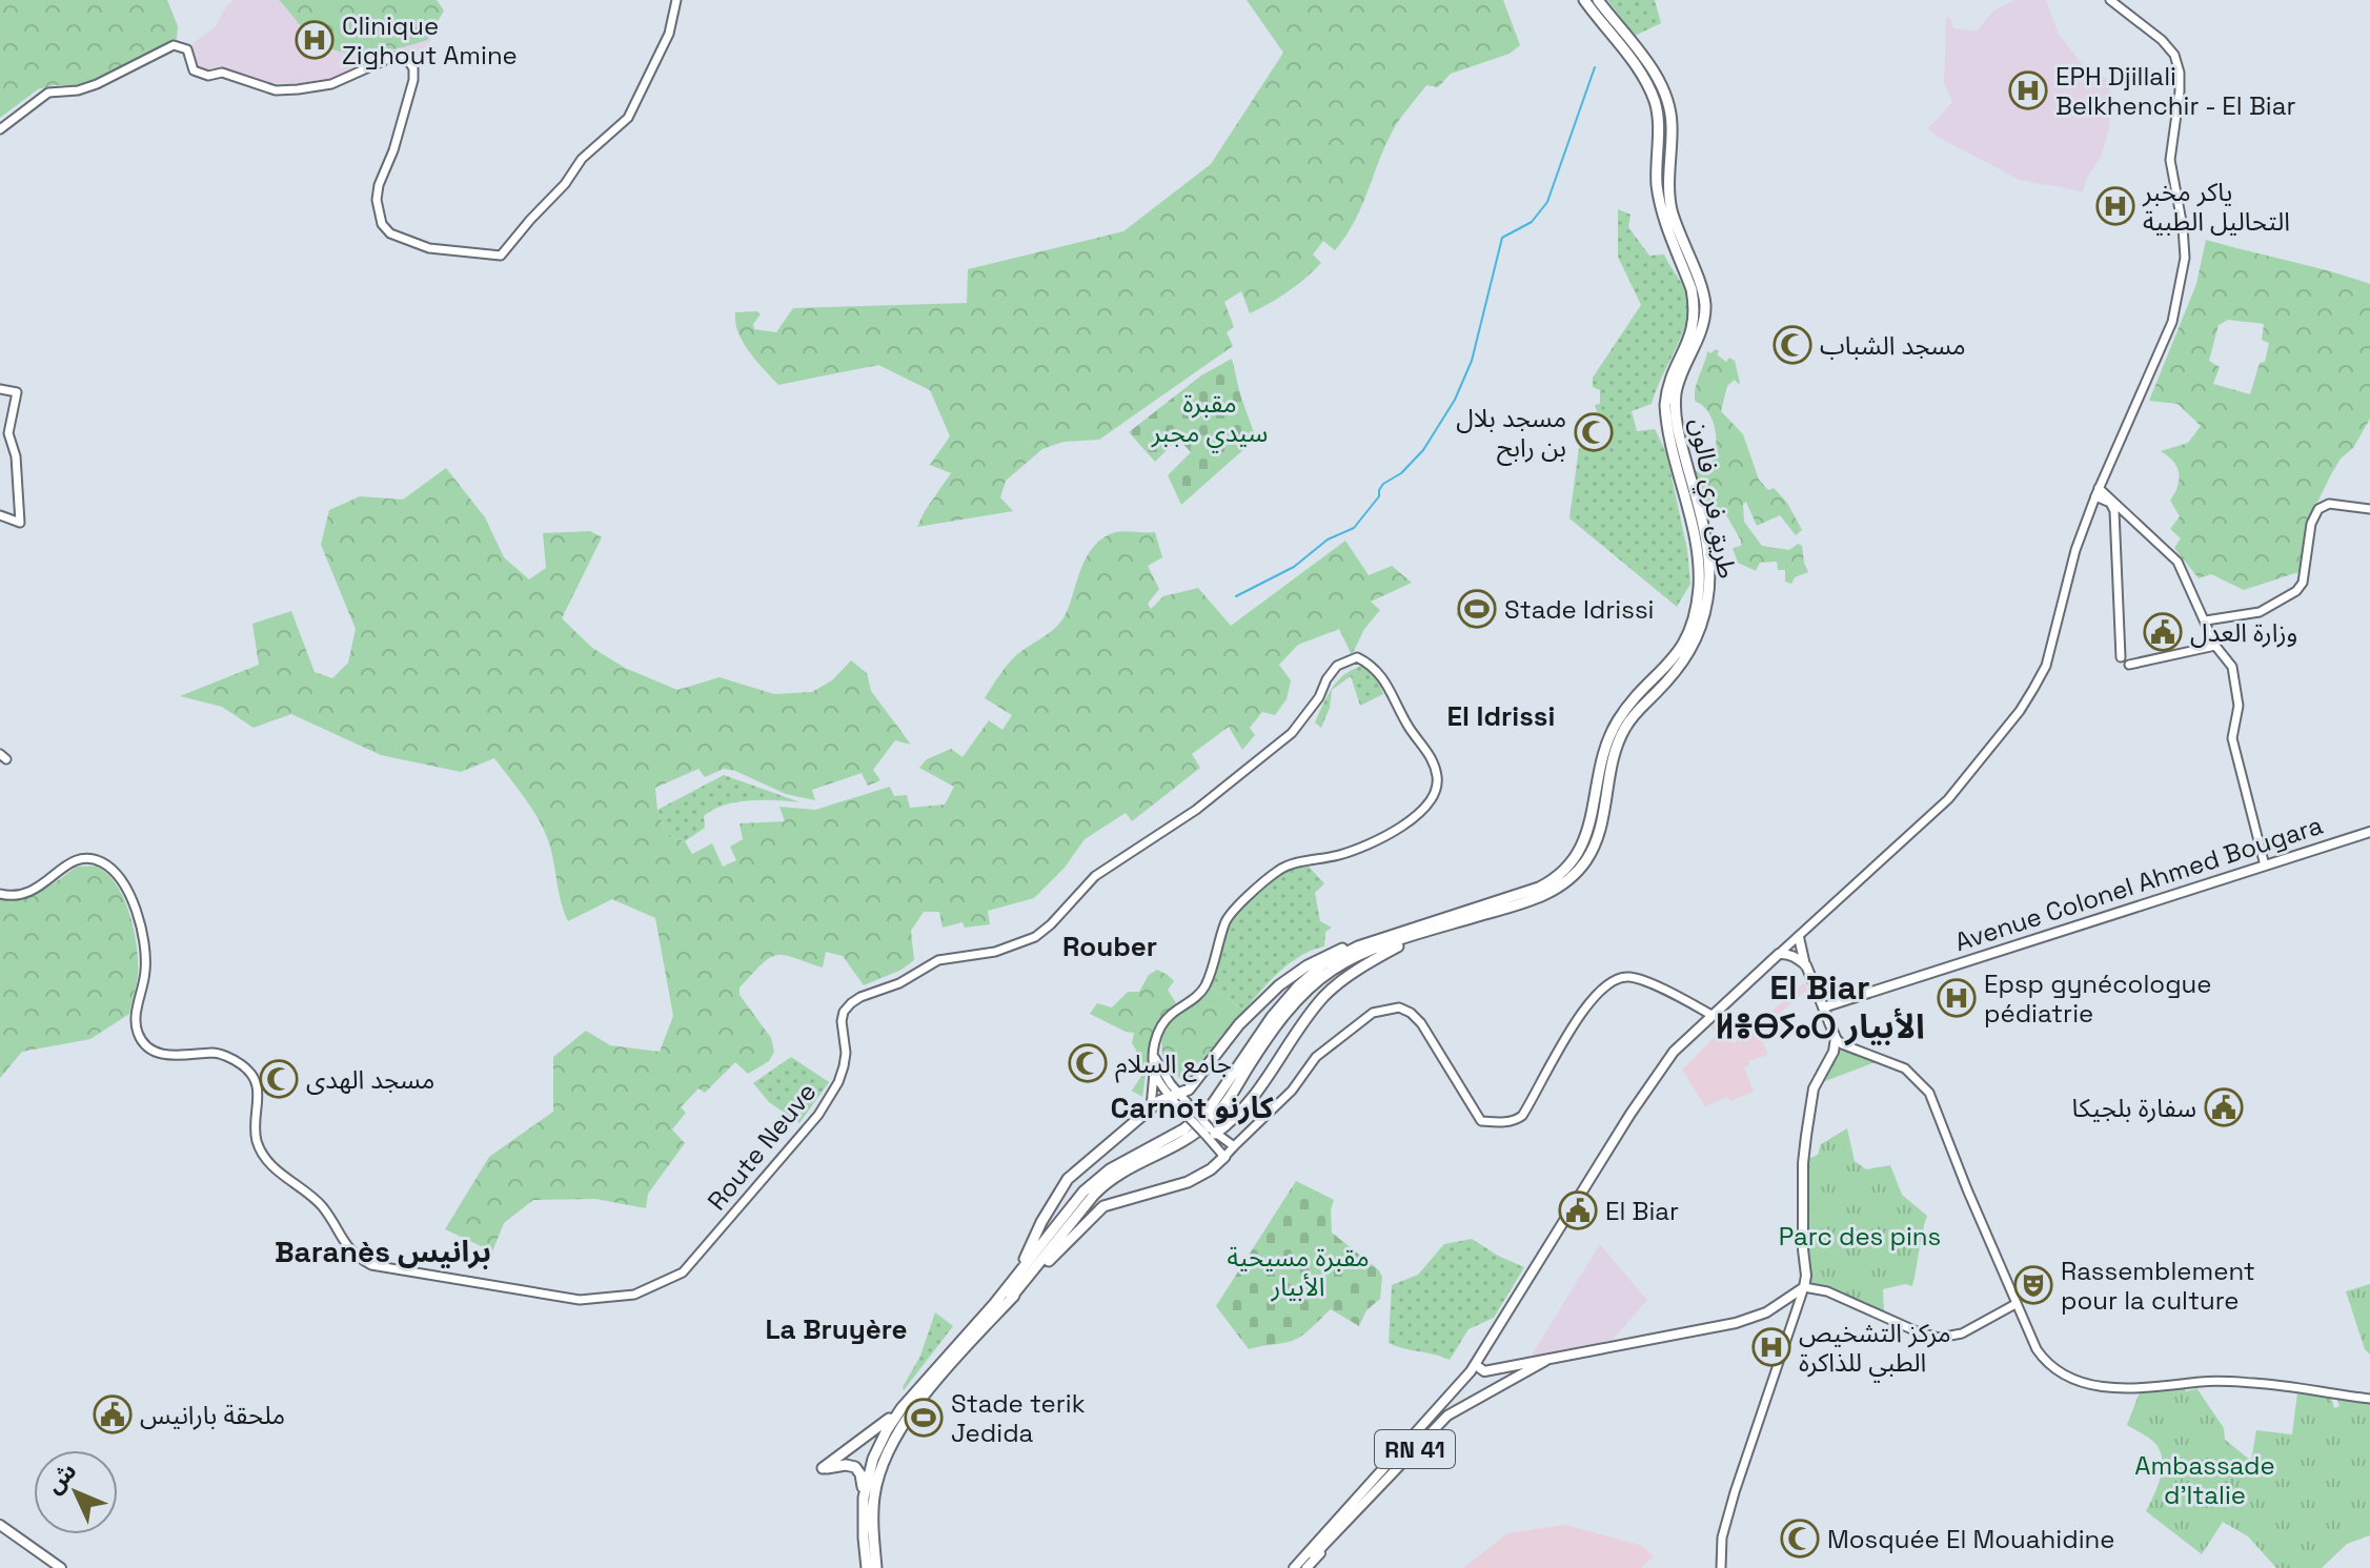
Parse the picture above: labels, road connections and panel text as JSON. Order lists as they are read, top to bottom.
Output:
{
  "streets": {
    "highway": ["طريق فري فالون"],
    "main road": ["Avenue Colonel Ahmed Bougara", "Route Neuve", "RN 41"]
  },
  "districts": [
    "El Idrissi",
    "Rouber",
    "El Biar ⵍⴻⴱⵢⴰⵔ الأبيار",
    "Carnot كارنو",
    "Baranès برانيس",
    "La Bruyère"
  ],
  "parks": [
    "مقبرة سيدي مجبر",
    "Parc des pins",
    "مقبرة مسيحية الأبيار",
    "Ambassade d'Italie"
  ],
  "places": {
    "hospital": [
      "Clinique Zighout Amine",
      "EPH Djillali Belkhenchir - El Biar",
      "ياكر مخبر التحاليل الطبية",
      "Epsp gynécologue pédiatrie",
      "مركز التشخيص الطبي للذاكرة"
    ],
    "mosque": [
      "مسجد الشباب",
      "مسجد بلال بن رابح",
      "جامع السلام",
      "مسجد الهدى",
      "Mosquée El Mouahidine"
    ],
    "sports": ["Stade Idrissi", "Stade terik Jedida"],
    "public building": [
      "وزارة العدل",
      "سفارة بلجيكا",
      "El Biar",
      "ملحقة بارانيس"
    ],
    "theatre": ["Rassemblement pour la culture"]
  },
  "north": "top left"
}
